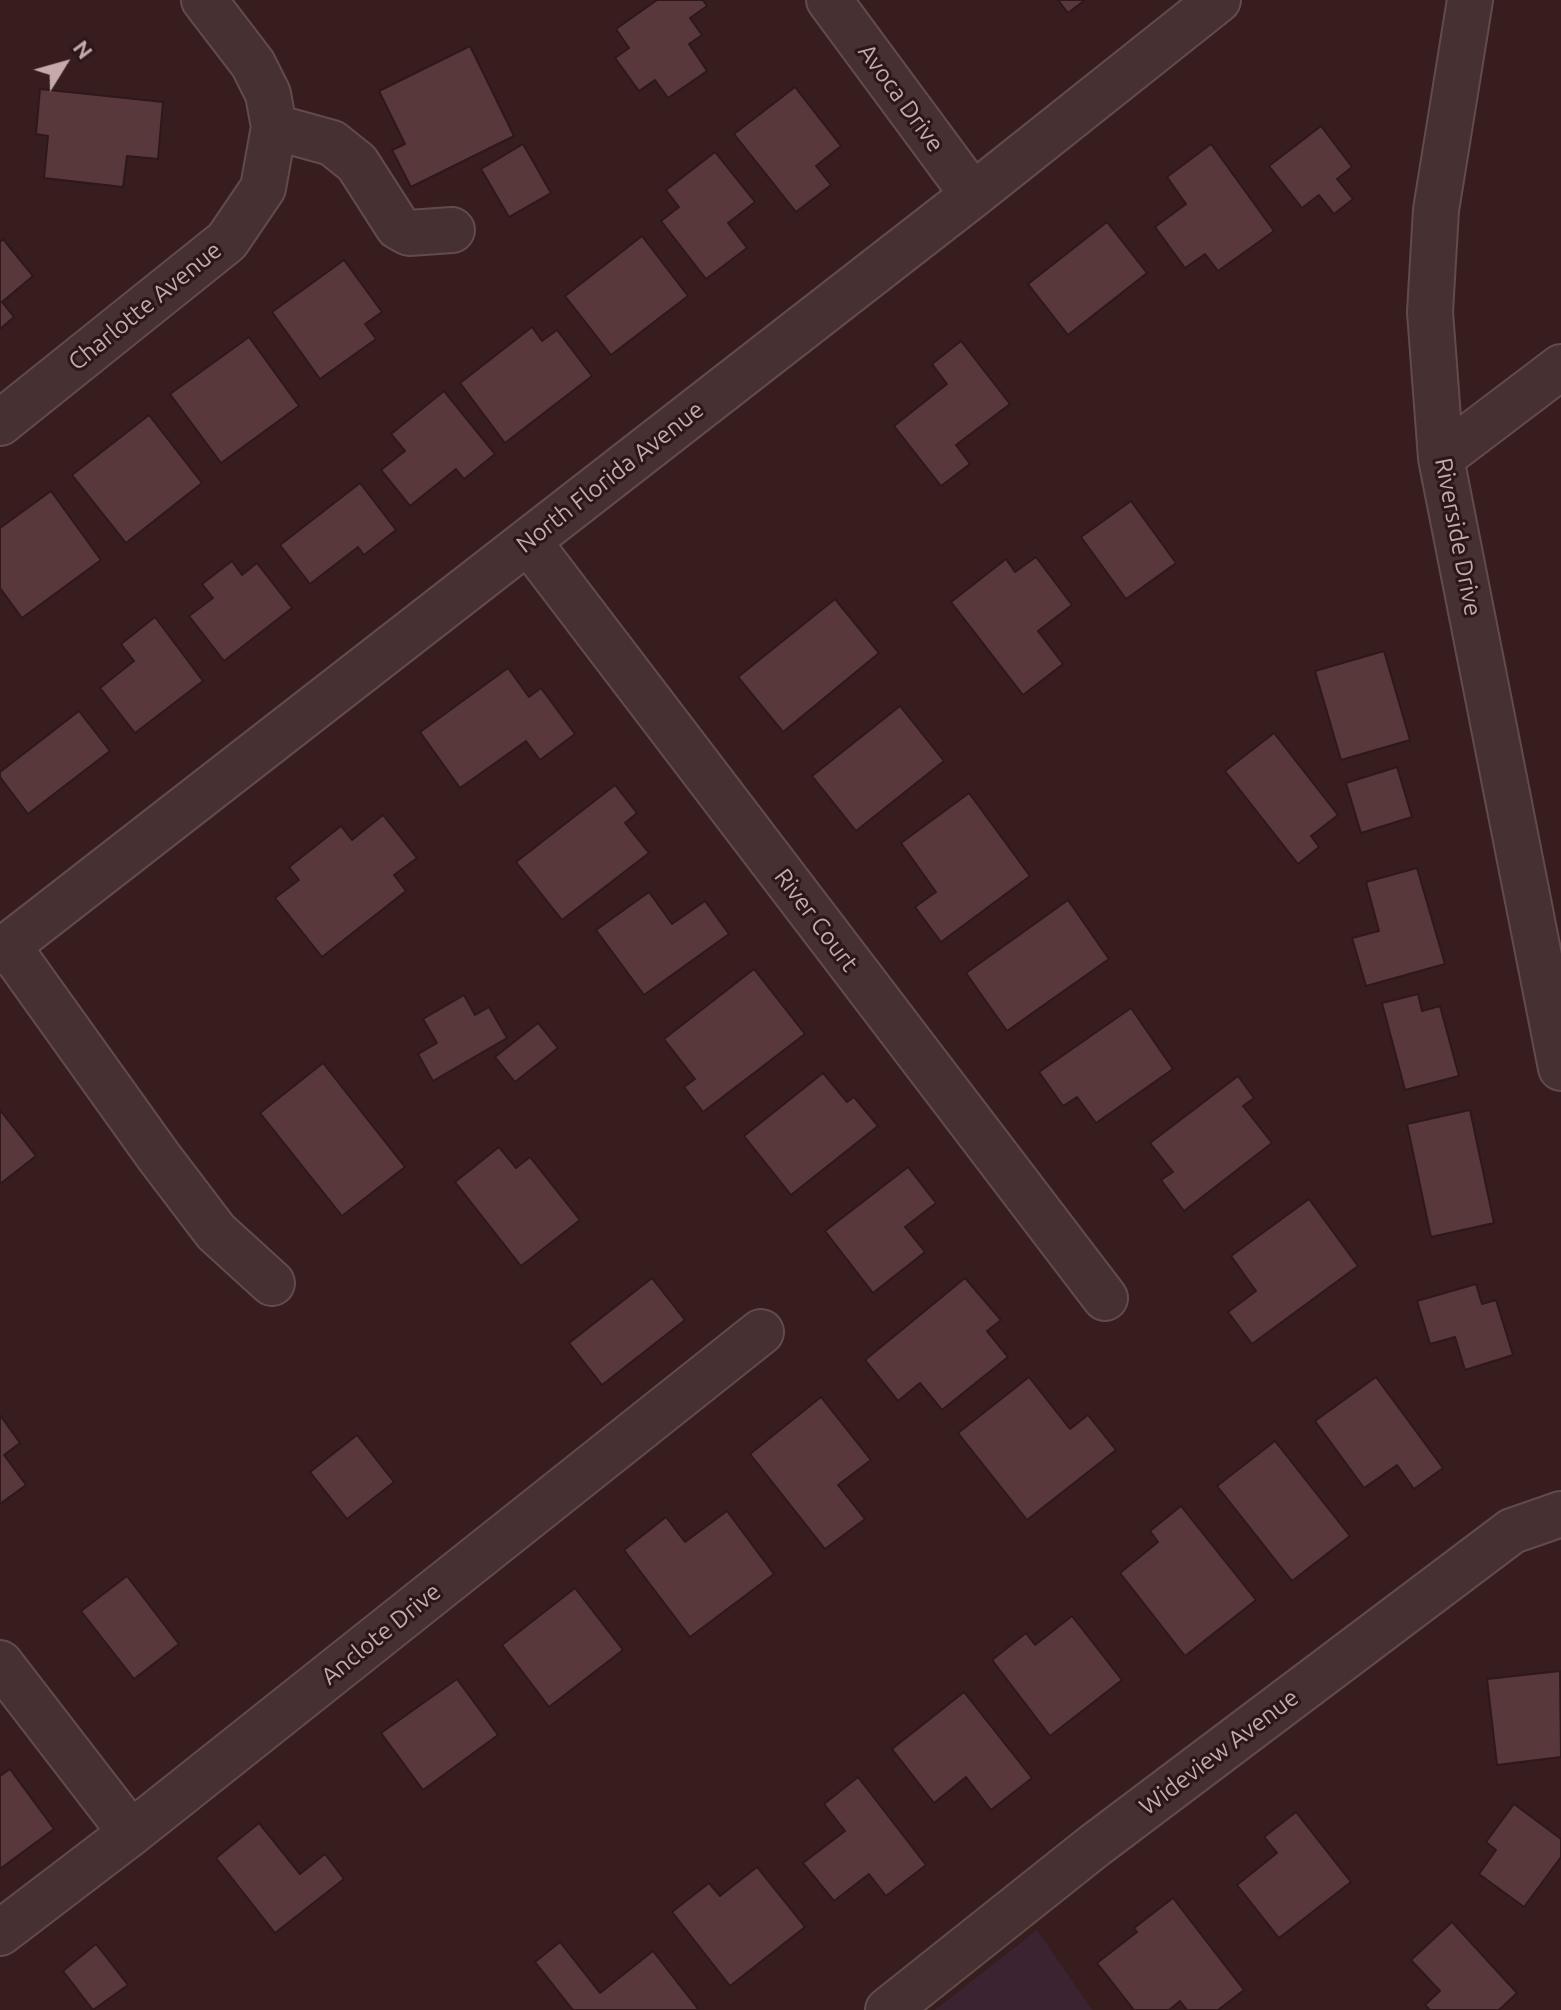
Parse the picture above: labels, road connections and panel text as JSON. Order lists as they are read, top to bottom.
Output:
{
  "streets": {
    "street": [
      "Avoca Drive",
      "Charlotte Avenue",
      "North Florida Avenue",
      "Riverside Drive",
      "River Court",
      "Anclote Drive",
      "Wideview Avenue"
    ]
  },
  "crossings": [
    ["Avoca Drive", "North Florida Avenue"],
    ["North Florida Avenue", "River Court"]
  ],
  "north": "top right"
}
